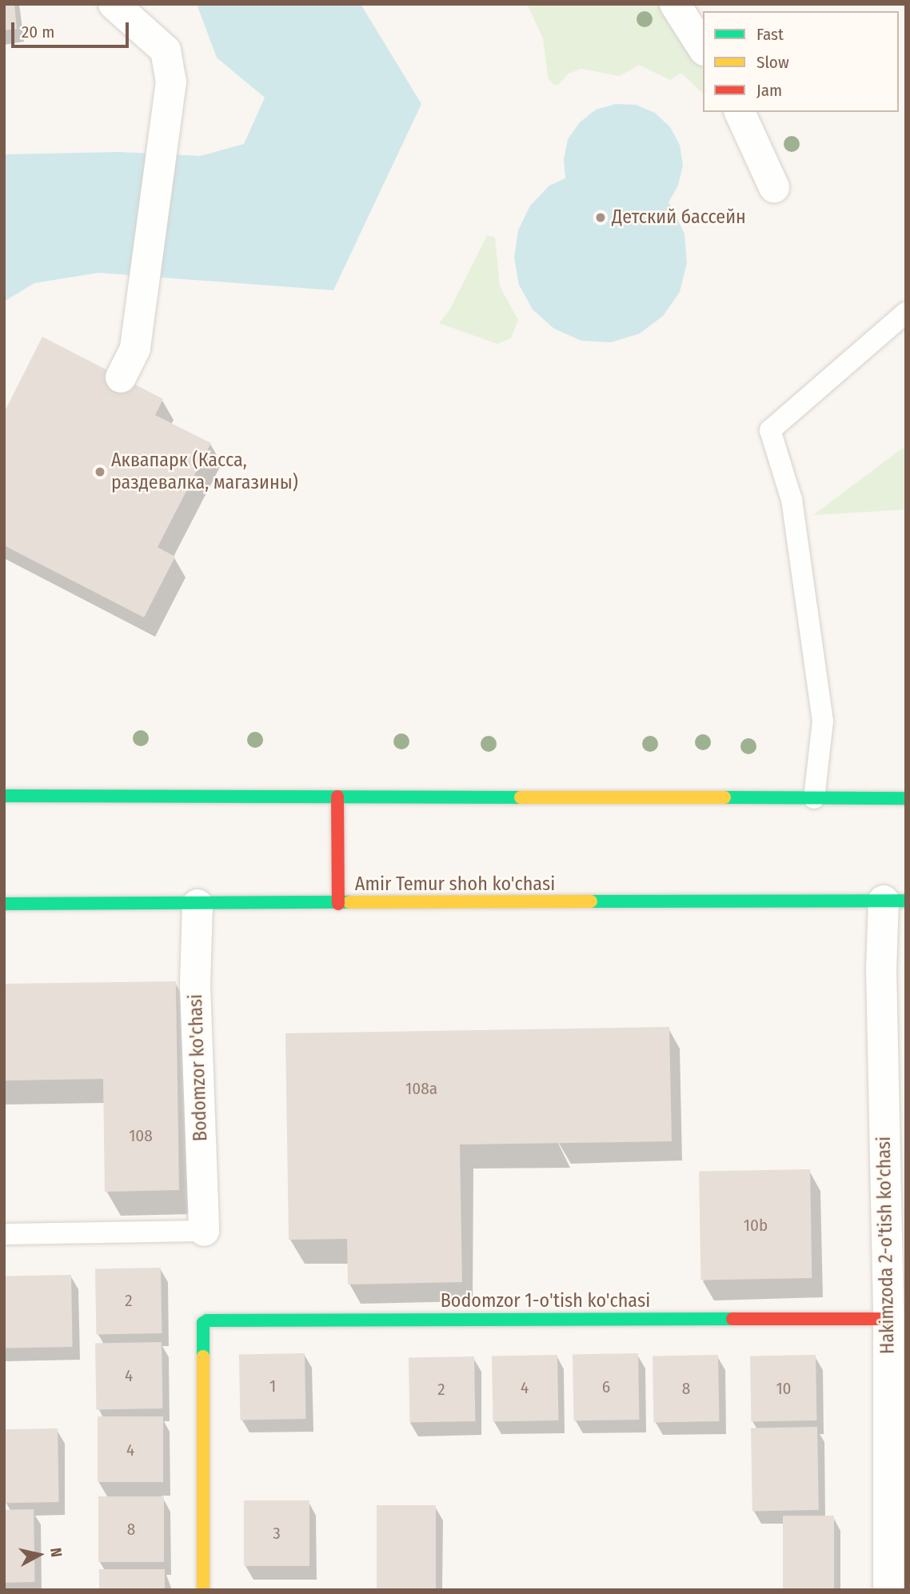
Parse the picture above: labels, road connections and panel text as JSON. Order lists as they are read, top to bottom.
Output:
{
  "streets": {
    "main road": ["Amir Temur shoh ko'chasi", "Bodomzor 1-o'tish ko'chasi"],
    "street": ["Bodomzor ko'chasi", "Hakimzoda 2-o'tish ko'chasi"]
  },
  "crossings": [
    ["Amir Temur shoh ko'chasi", "Bodomzor ko'chasi"],
    ["Amir Temur shoh ko'chasi", "Hakimzoda 2-o'tish ko'chasi"],
    ["Hakimzoda 2-o'tish ko'chasi", "Bodomzor 1-o'tish ko'chasi"]
  ],
  "places": ["Детский бассейн", "Аквапарк (Касса, раздевалка, магазины)"],
  "house_numbers": [
    "108a",
    "108",
    "10b",
    "2",
    "4",
    "1",
    "6",
    "4",
    "8",
    "10",
    "2",
    "4",
    "8",
    "3"
  ],
  "legend": ["Fast", "Slow", "Jam"],
  "scale_bar": "20 m",
  "north": "right"
}
